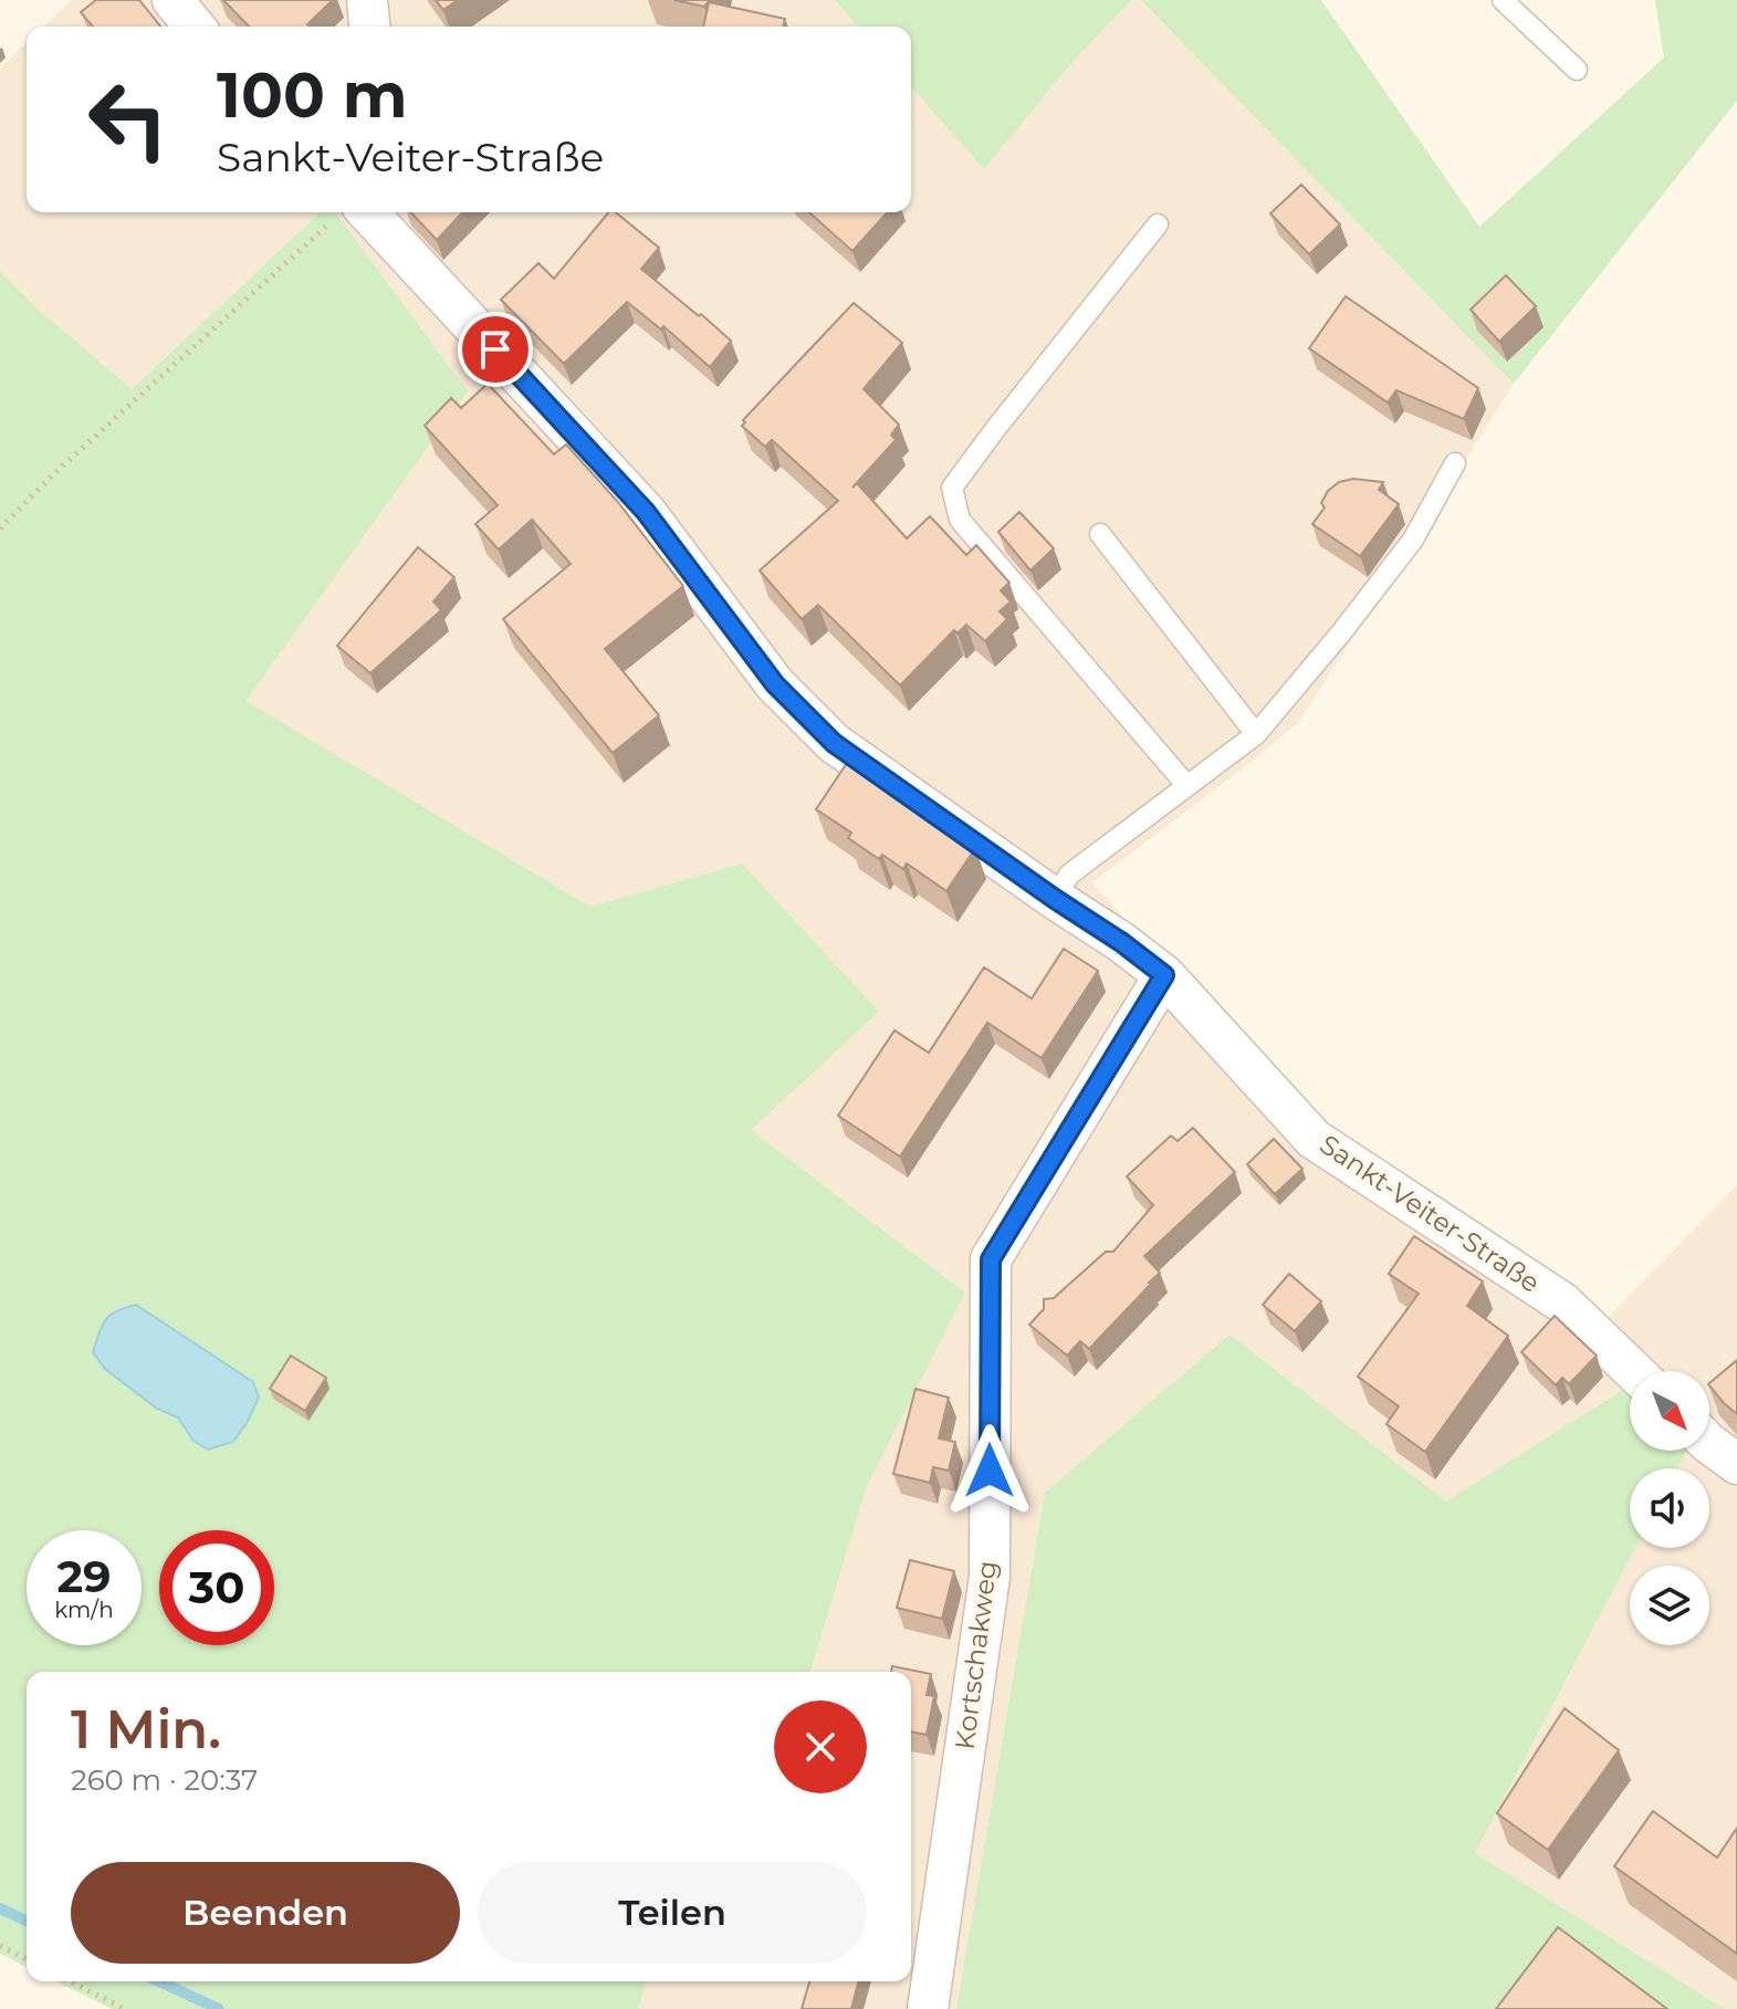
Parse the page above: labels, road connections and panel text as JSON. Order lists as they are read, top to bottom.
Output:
{
  "streets": {
    "street": ["Sankt-Veiter-Straße", "Kortschakweg"]
  },
  "crossings": [
    ["Sankt-Veiter-Straße", "Kortschakweg"]
  ],
  "north": "bottom right",
  "page": {
    "turn": ["100 m", "Sankt-Veiter-Straße"],
    "speed": "29 km/h",
    "limit": "30",
    "heading": ["1 Min.", "260 m · 20:37"],
    "buttons": ["Beenden", "Teilen"]
  }
}
